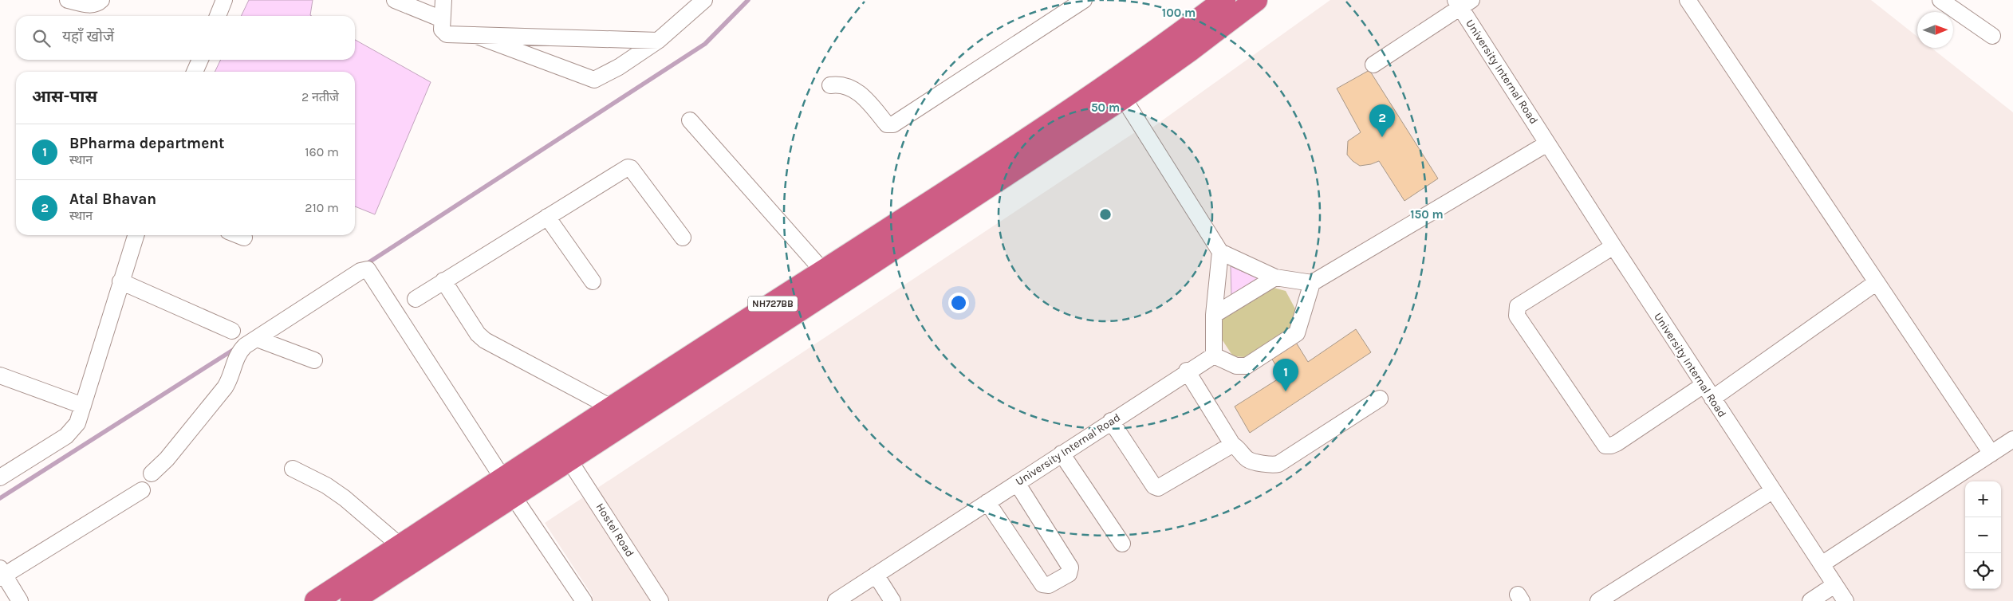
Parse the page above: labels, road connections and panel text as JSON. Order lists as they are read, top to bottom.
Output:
{
  "streets": {
    "highway": ["NH727BB"],
    "street": ["University Internal Road", "Hostel Road"]
  },
  "crossings": [
    ["NH727BB", "Hostel Road"]
  ],
  "north": "right",
  "page": {
    "search": "यहाँ खोजें",
    "heading": ["आस-पास", "2 नतीजे"],
    "pins": ["2", "1"],
    "list": [
      {
        "mark": "1",
        "name": "BPharma department",
        "note": "स्थान",
        "value": "160 m"
      },
      {
        "mark": "2",
        "name": "Atal Bhavan",
        "note": "स्थान",
        "value": "210 m"
      }
    ],
    "map_buttons": ["+", "−"]
  },
  "rings": ["100 m", "50 m", "150 m"]
}
